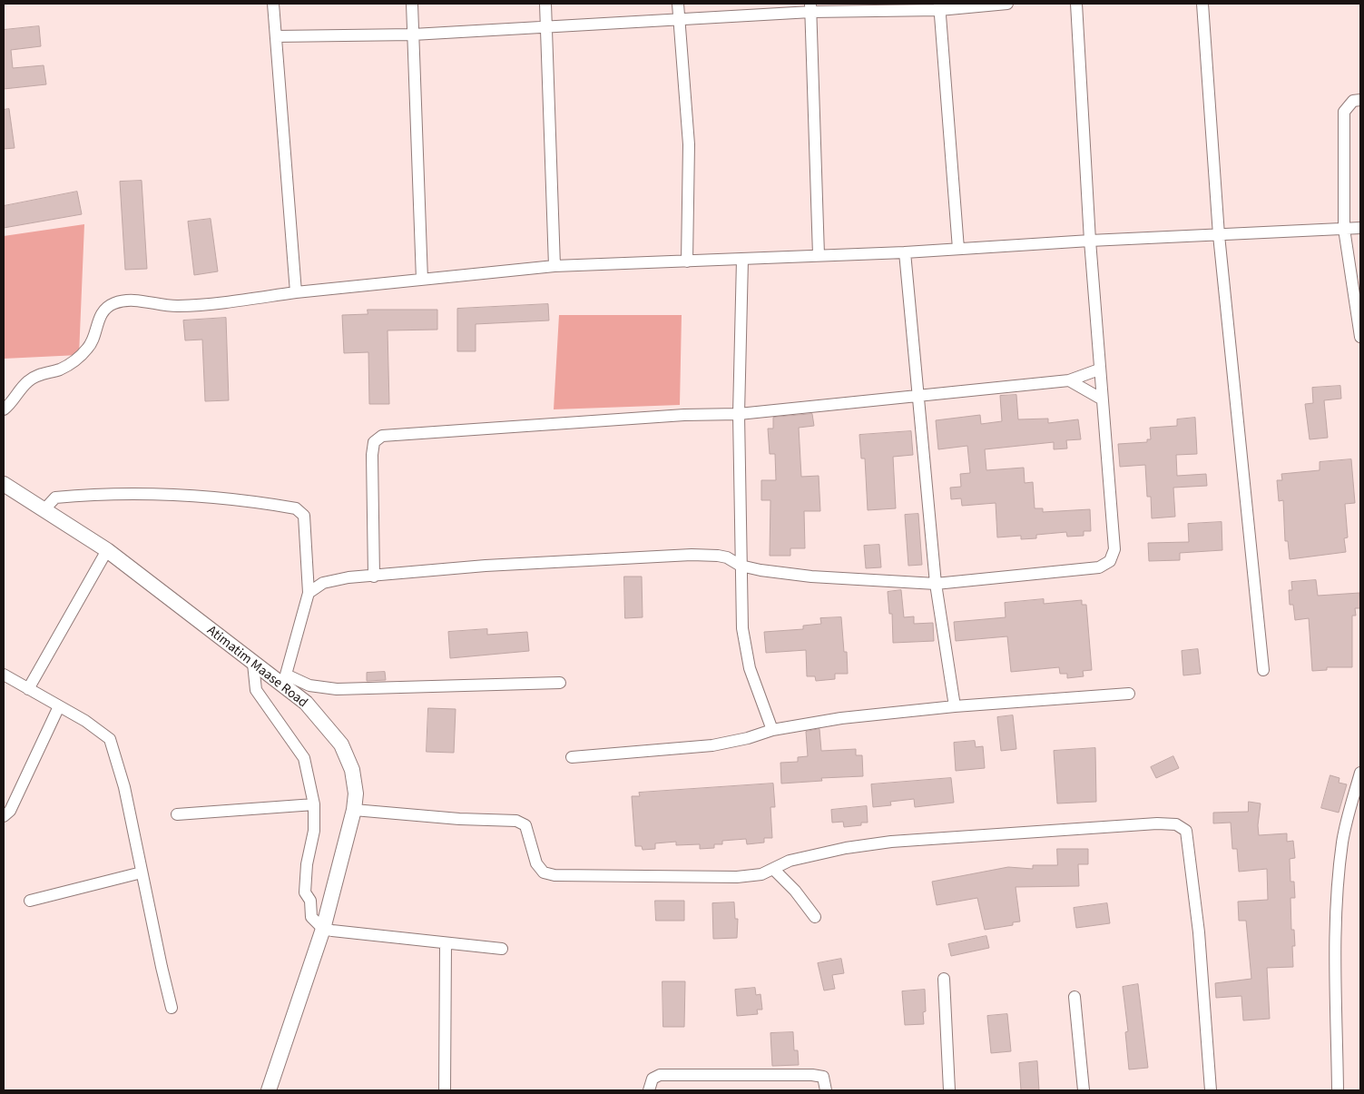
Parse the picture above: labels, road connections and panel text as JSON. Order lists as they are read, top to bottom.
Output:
{
  "streets": {
    "main road": ["Atimatim Maase Road"]
  }
}
